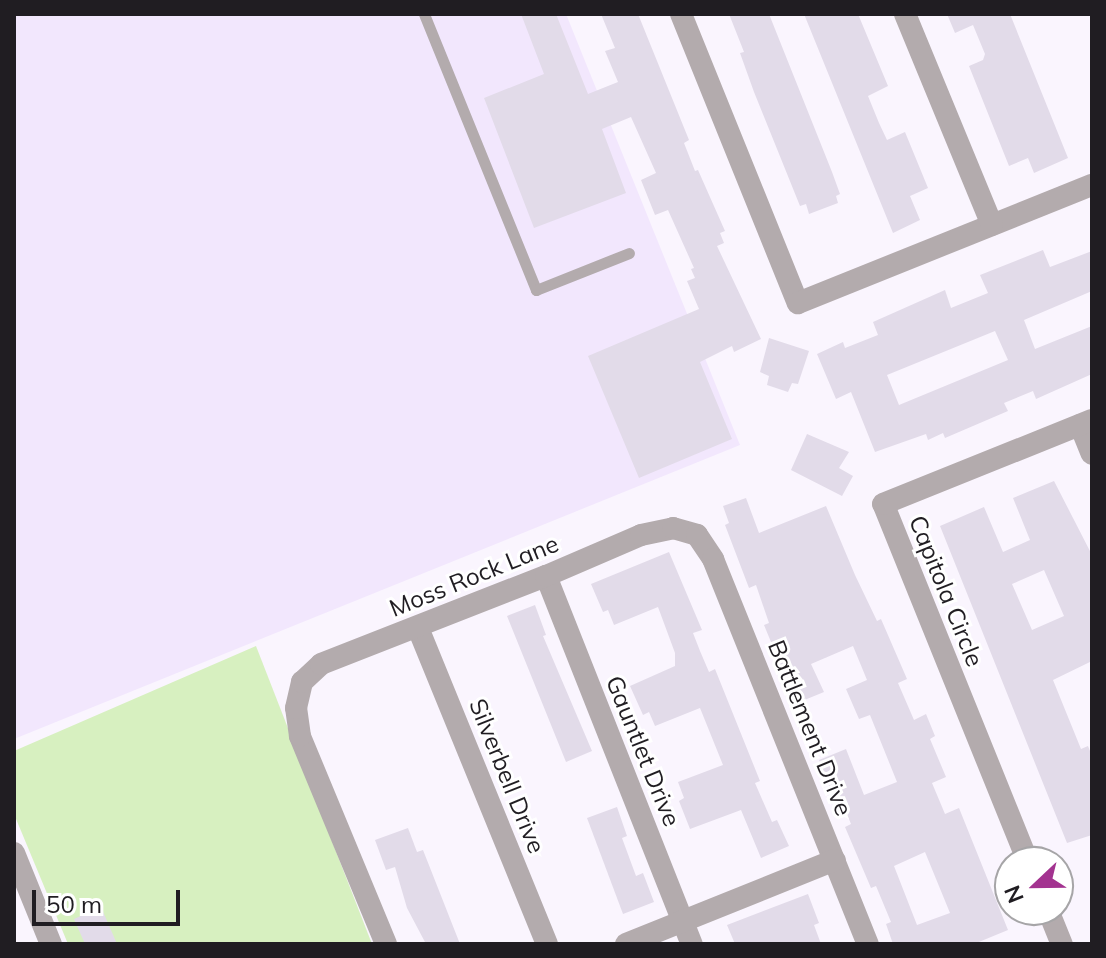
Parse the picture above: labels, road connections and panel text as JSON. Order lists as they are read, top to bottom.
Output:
{
  "streets": {
    "street": [
      "Moss Rock Lane",
      "Capitola Circle",
      "Battlement Drive",
      "Gauntlet Drive",
      "Silverbell Drive"
    ]
  },
  "crossings": [
    ["Moss Rock Lane", "Battlement Drive"],
    ["Moss Rock Lane", "Gauntlet Drive"],
    ["Moss Rock Lane", "Silverbell Drive"]
  ],
  "scale_bar": "50 m",
  "north": "left"
}
